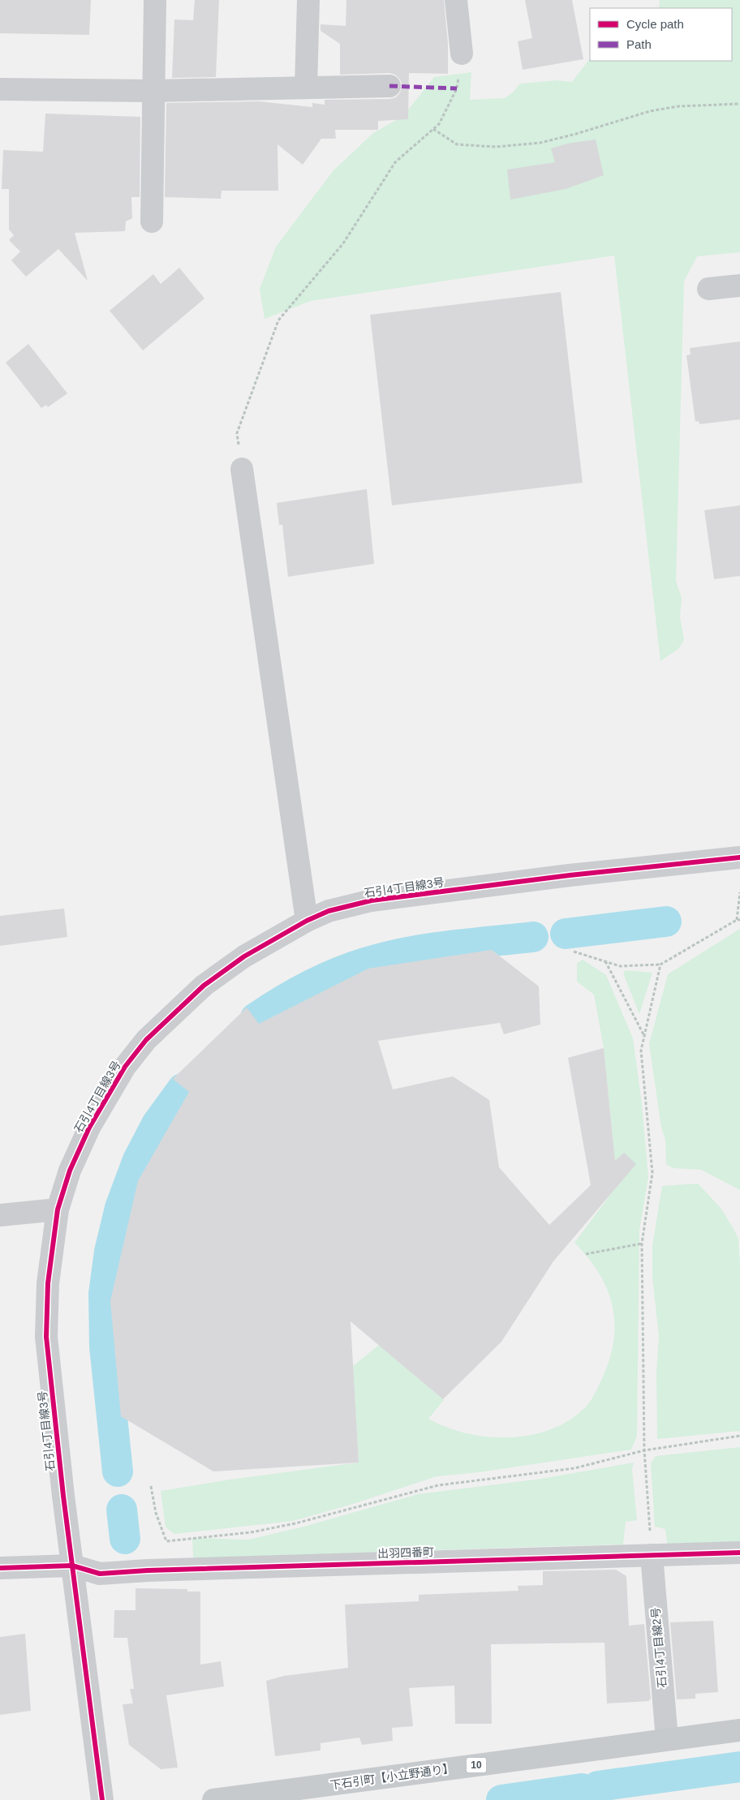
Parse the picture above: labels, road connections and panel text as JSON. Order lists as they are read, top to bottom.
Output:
{
  "streets": {
    "main road": ["10", "下石引町【小立野通り】"],
    "street": ["石引4丁目線3号", "出羽四番町", "石引4丁目線2号"]
  },
  "crossings": [
    ["石引4丁目線3号", "出羽四番町"],
    ["出羽四番町", "石引4丁目線2号"],
    ["石引4丁目線2号", "下石引町【小立野通り】"]
  ],
  "legend": ["Cycle path", "Path"]
}
